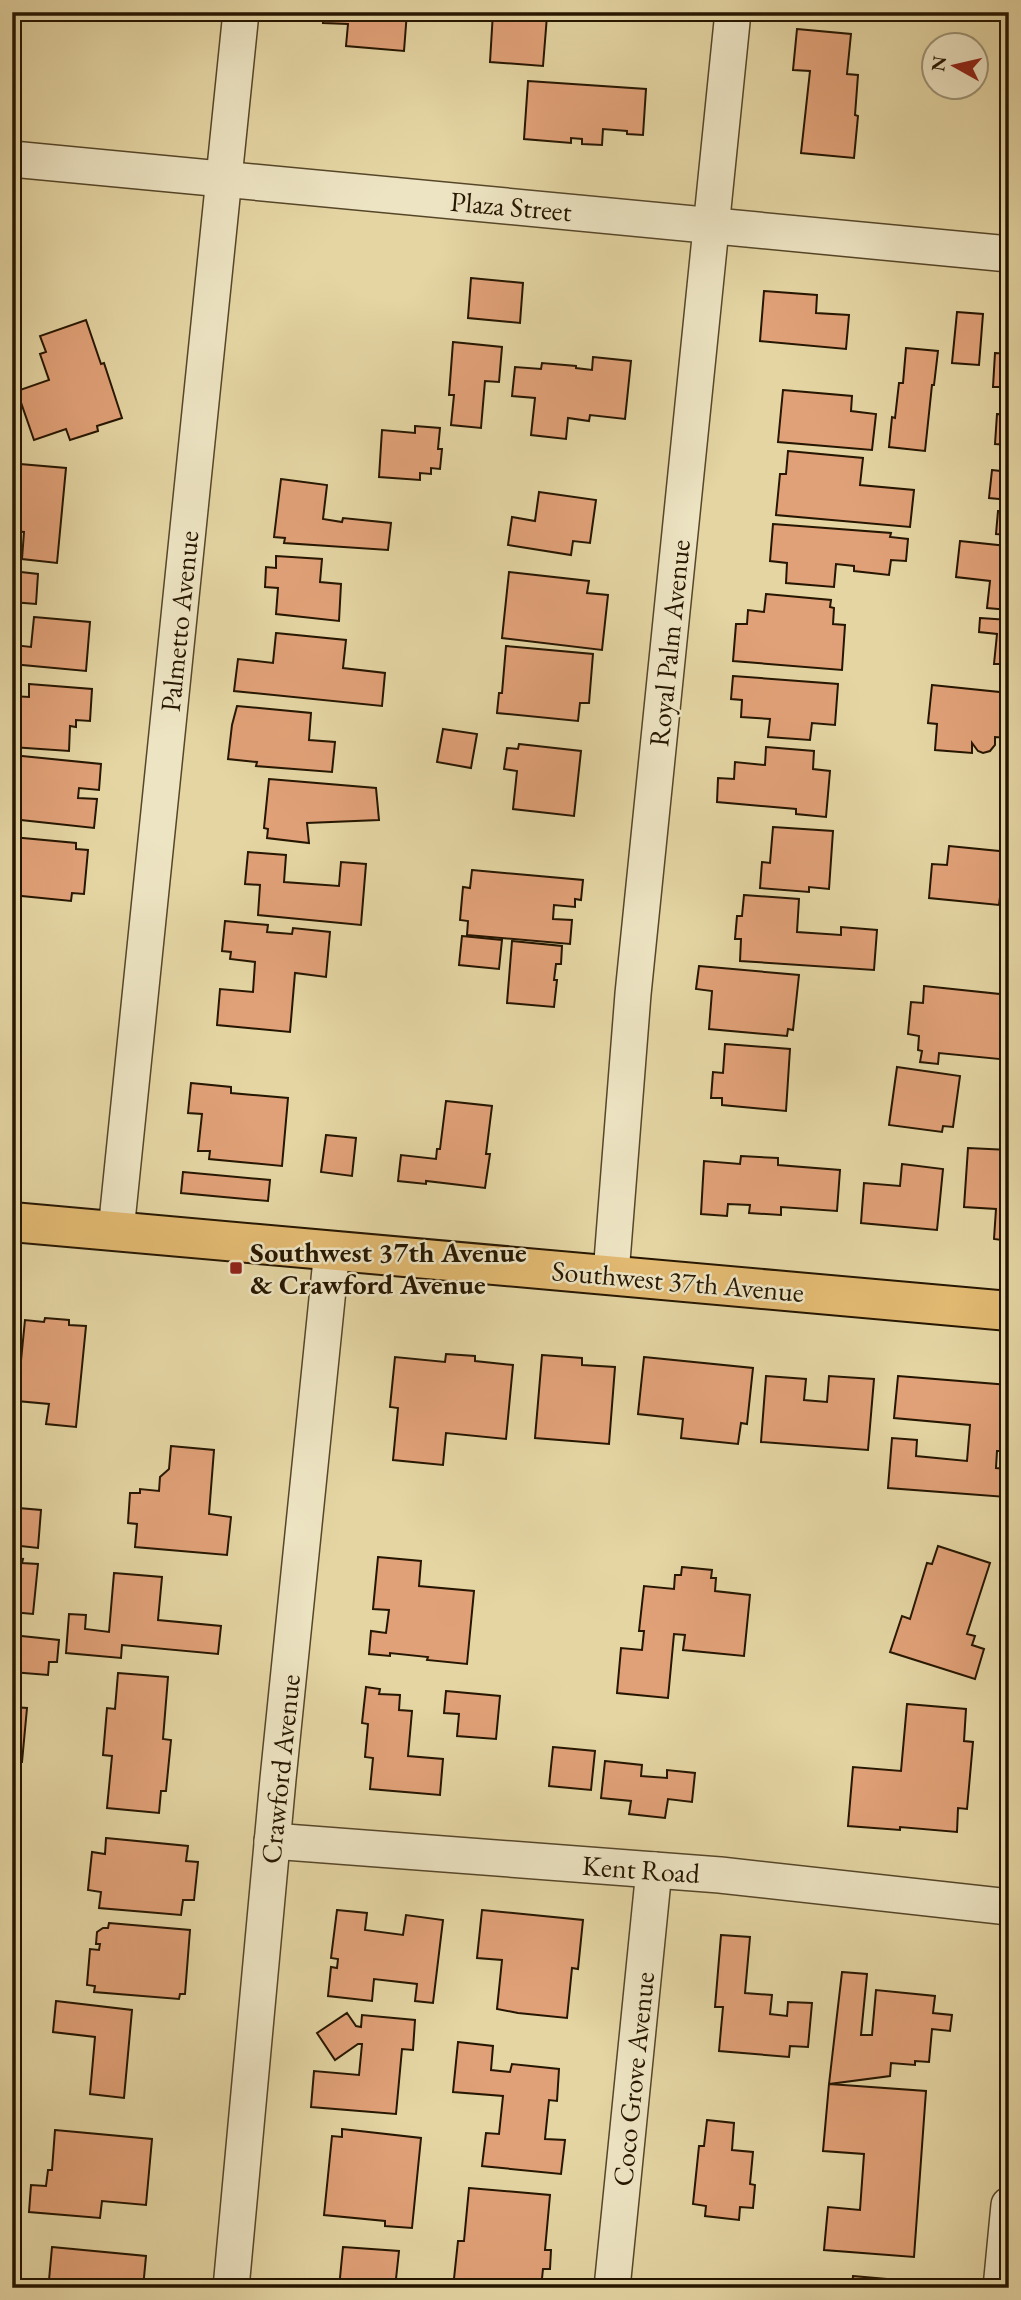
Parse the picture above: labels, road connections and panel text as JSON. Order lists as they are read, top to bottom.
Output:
{
  "streets": {
    "main road": ["Southwest 37th Avenue"],
    "street": [
      "Plaza Street",
      "Palmetto Avenue",
      "Royal Palm Avenue",
      "Crawford Avenue",
      "Kent Road",
      "Coco Grove Avenue"
    ]
  },
  "crossings": [
    ["Plaza Street", "Palmetto Avenue"],
    ["Plaza Street", "Royal Palm Avenue"],
    ["Palmetto Avenue", "Southwest 37th Avenue"],
    ["Royal Palm Avenue", "Southwest 37th Avenue"],
    ["Southwest 37th Avenue", "Crawford Avenue"],
    ["Crawford Avenue", "Kent Road"],
    ["Kent Road", "Coco Grove Avenue"]
  ],
  "places": {
    "transit": ["Southwest 37th Avenue & Crawford Avenue"]
  },
  "north": "left"
}
